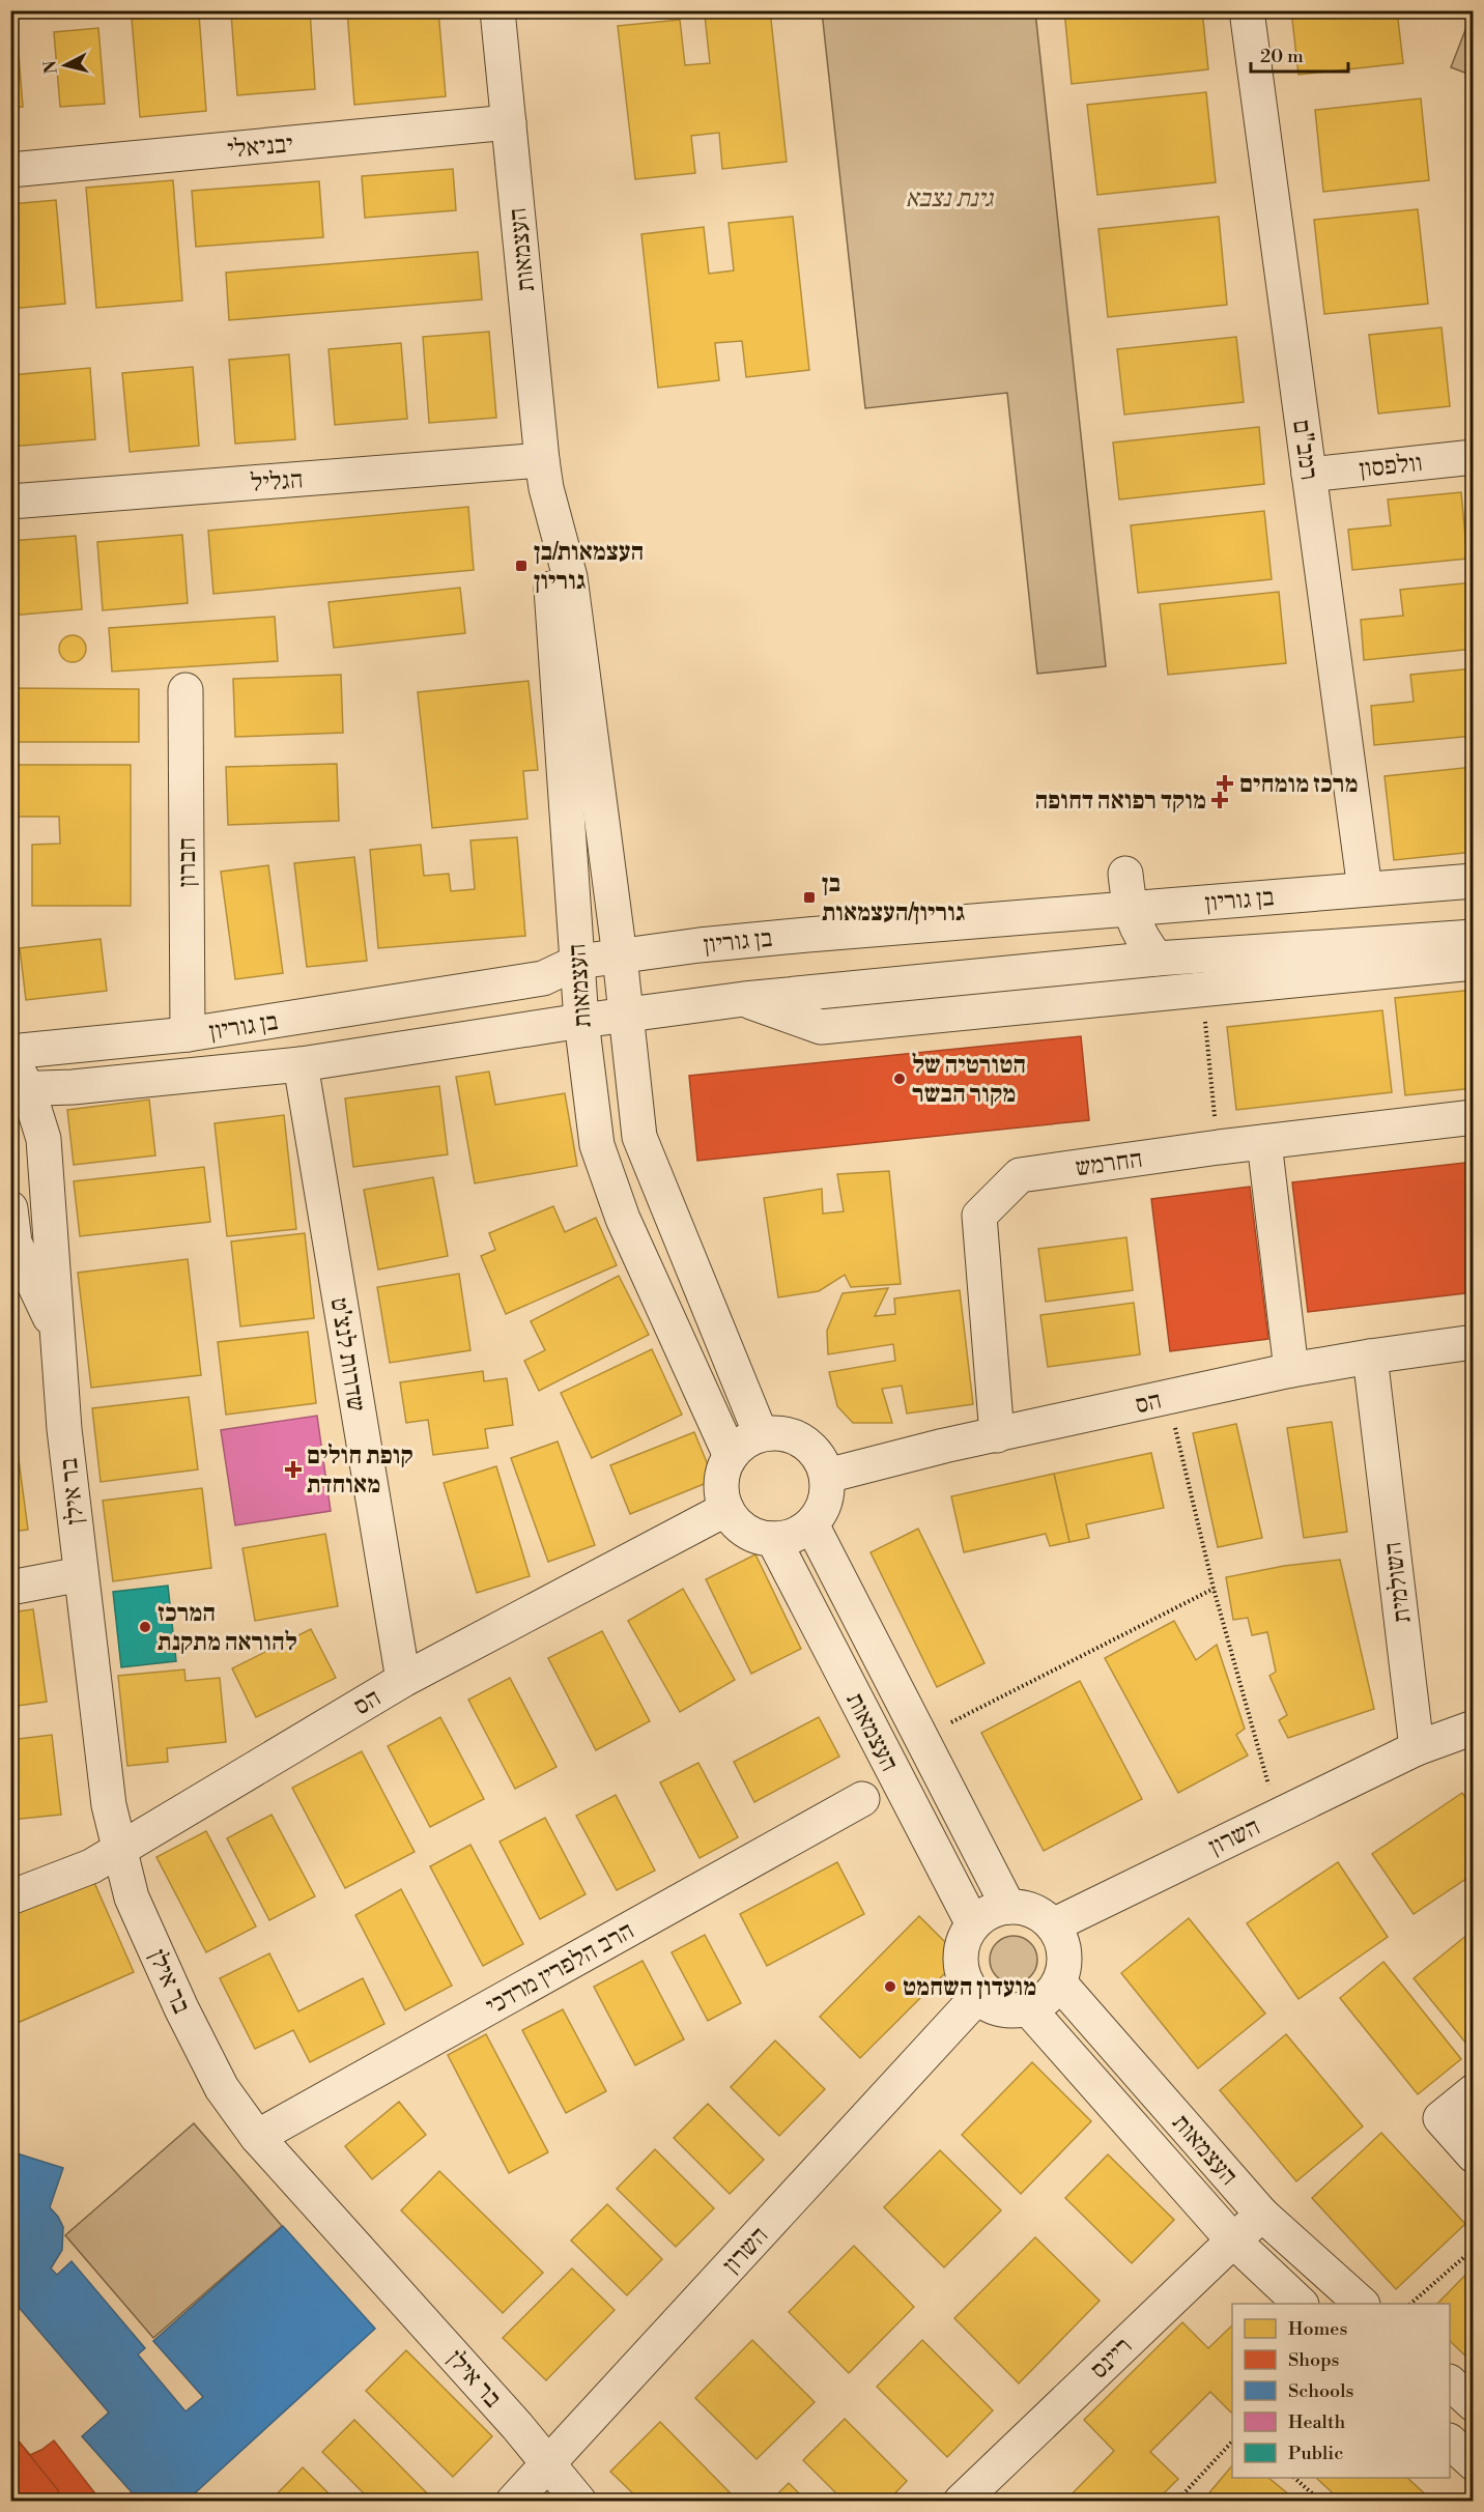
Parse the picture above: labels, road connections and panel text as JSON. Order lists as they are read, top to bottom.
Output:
{
  "streets": {
    "street": [
      "יבניאלי",
      "העצמאות",
      "רמב\"ם",
      "וולפסון",
      "הגליל",
      "חברון",
      "בן גוריון",
      "החרמש",
      "שדרות לנצ'ט",
      "הס",
      "בר אילן",
      "השולמית",
      "השרון",
      "הרב הלפרין מרדכי",
      "ריינס"
    ]
  },
  "crossings": [
    ["יבניאלי", "העצמאות"],
    ["העצמאות", "הגליל"],
    ["העצמאות", "בן גוריון"],
    ["העצמאות", "הס"],
    ["העצמאות", "השרון"],
    ["העצמאות", "ריינס"],
    ["רמב\"ם", "וולפסון"],
    ["רמב\"ם", "בן גוריון"],
    ["חברון", "בן גוריון"],
    ["בן גוריון", "שדרות לנצ'ט"],
    ["בן גוריון", "בר אילן"],
    ["החרמש", "הס"],
    ["שדרות לנצ'ט", "הס"],
    ["הס", "בר אילן"],
    ["הס", "השולמית"],
    ["בר אילן", "השרון"],
    ["בר אילן", "הרב הלפרין מרדכי"],
    ["השולמית", "השרון"]
  ],
  "parks": ["גינת נצבא"],
  "places": {
    "transit": ["העצמאות/בן גוריון", "בן גוריון/העצמאות"],
    "health": ["מרכז מומחים", "מוקד רפואה דחופה", "קופת חולים מאוחדת"],
    "other": ["הטורטיה של מקור הבשר", "המרכז להוראה מתקנת", "מועדון השחמט"]
  },
  "legend": [
    "Homes",
    "Shops",
    "Schools",
    "Health",
    "Public"
  ],
  "scale_bar": "20 m",
  "north": "left"
}
